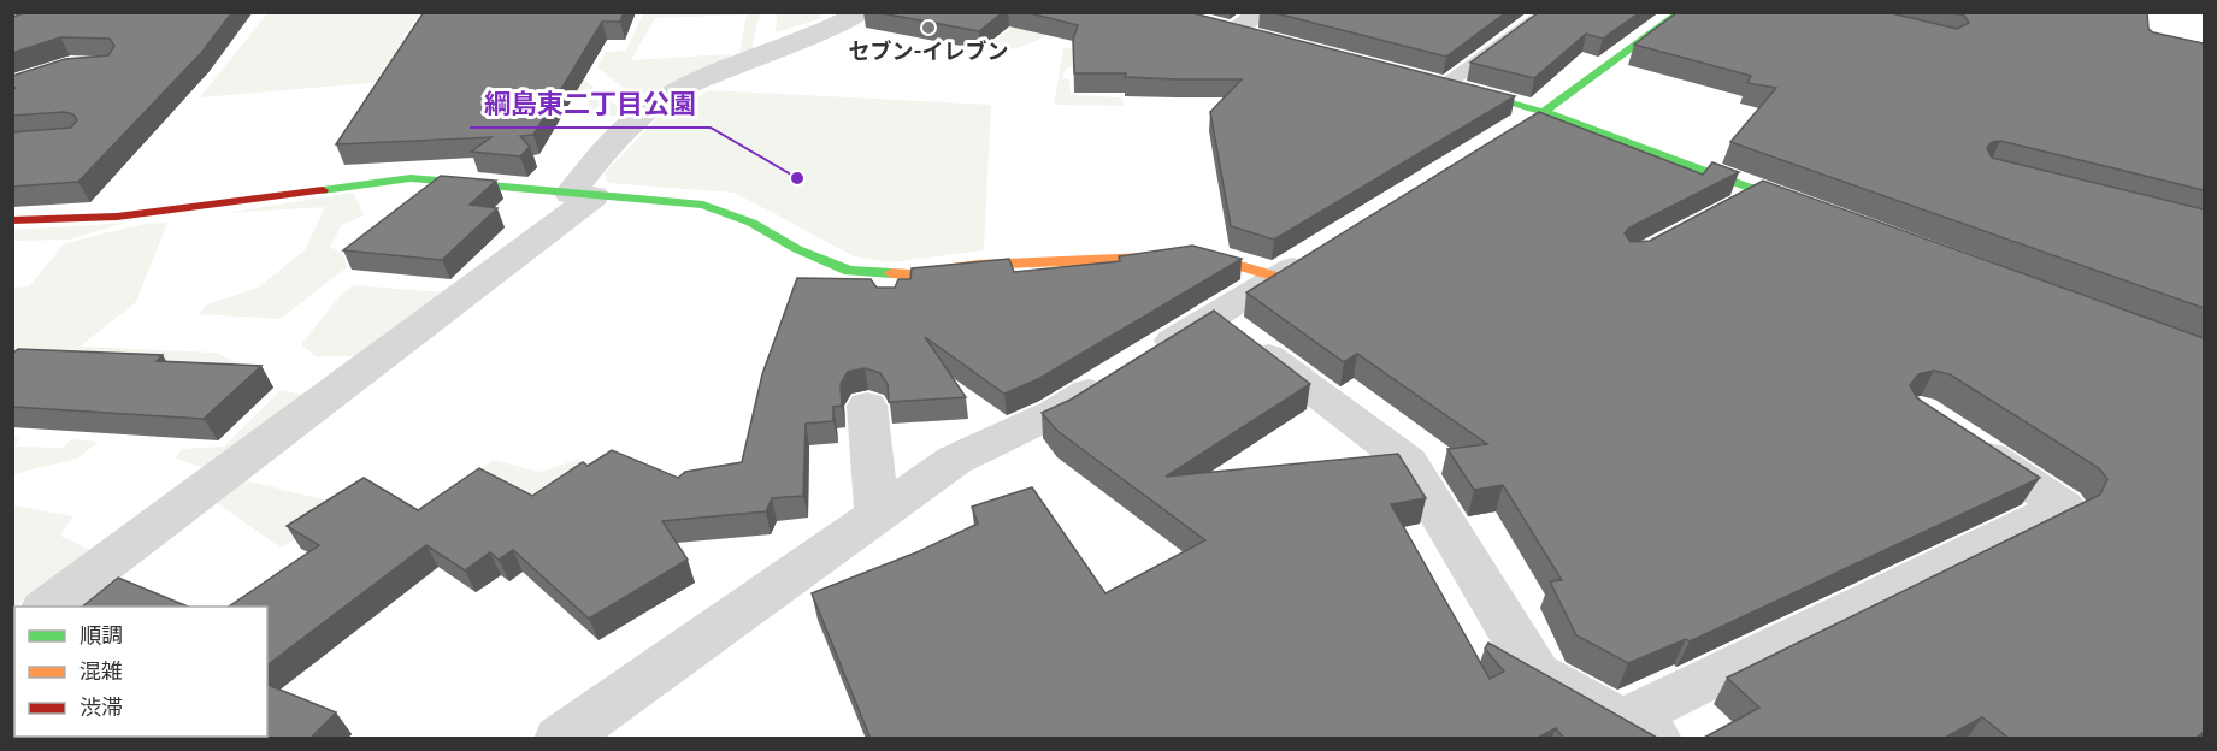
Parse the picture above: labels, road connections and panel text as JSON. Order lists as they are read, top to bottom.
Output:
{
  "places": ["セブン-イレブン", "綱島東二丁目公園"],
  "legend": ["順調", "混雑", "渋滞"]
}
